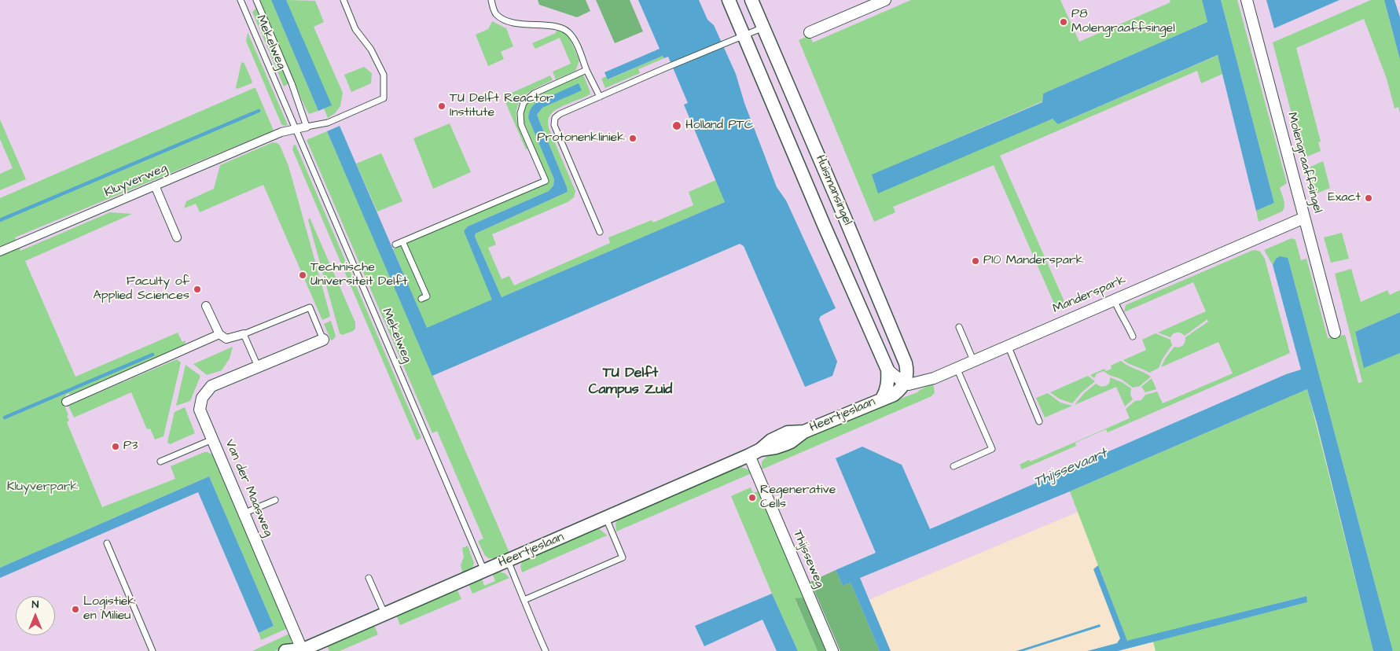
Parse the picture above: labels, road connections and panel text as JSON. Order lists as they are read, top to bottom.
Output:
{
  "streets": {
    "street": [
      "Molengraaffsingel",
      "Kluyverweg",
      "Huismansingel",
      "Manderspark",
      "Heertjeslaan",
      "Van der Maasweg",
      "Thijsseweg"
    ],
    "lane": ["Mekelweg"]
  },
  "crossings": [
    ["Mekelweg", "Kluyverweg"],
    ["Mekelweg", "Heertjeslaan"],
    ["Molengraaffsingel", "Manderspark"],
    ["Huismansingel", "Manderspark"],
    ["Huismansingel", "Heertjeslaan"],
    ["Manderspark", "Heertjeslaan"],
    ["Heertjeslaan", "Van der Maasweg"],
    ["Heertjeslaan", "Thijsseweg"]
  ],
  "districts": ["TU Delft Campus Zuid"],
  "water": ["Thijssevaart"],
  "parks": ["Kluyverpark"],
  "places": [
    "P8 Molengraaffsingel",
    "TU Delft Reactor Institute",
    "Holland PTC",
    "Protonenkliniek",
    "Exact",
    "P10 Manderspark",
    "Technische Universiteit Delft",
    "Faculty of Applied Sciences",
    "P3",
    "Regenerative Cells",
    "Logistiek en Milieu"
  ],
  "north": "top"
}
